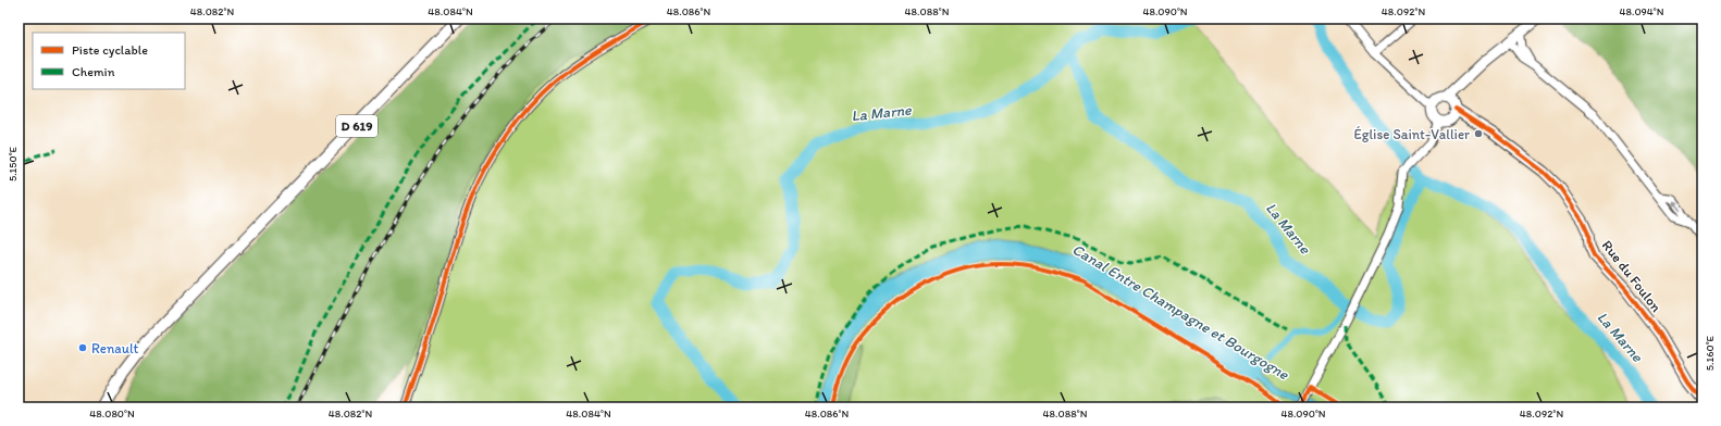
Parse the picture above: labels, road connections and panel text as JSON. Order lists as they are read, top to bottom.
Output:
{
  "streets": {
    "main road": ["D 619"],
    "street": ["Rue du Foulon"]
  },
  "water": ["La Marne", "Canal Entre Champagne et Bourgogne"],
  "places": ["Église Saint-Vallier", "Renault"],
  "legend": ["Piste cyclable", "Chemin"],
  "coordinates": [
    "48.082°N",
    "48.084°N",
    "48.086°N",
    "48.088°N",
    "48.090°N",
    "48.092°N",
    "48.094°N",
    "5.150°E",
    "5.160°E",
    "48.080°N"
  ]
}
